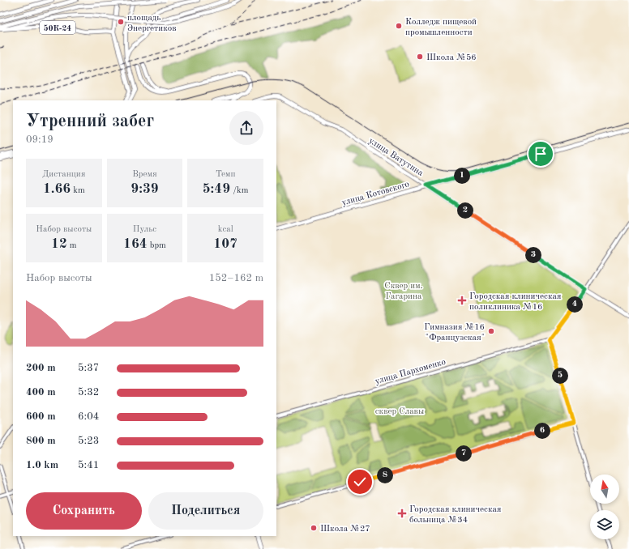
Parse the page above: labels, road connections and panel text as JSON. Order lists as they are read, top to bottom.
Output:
{
  "streets": {
    "main road": ["50К-24", "улица Ватутина", "улица Котовского"],
    "street": ["улица Пархоменко"]
  },
  "crossings": [
    ["улица Ватутина", "улица Котовского"]
  ],
  "parks": ["Сквер им. Гагарина", "сквер Славы"],
  "places": {
    "other": [
      "площадь Энергетиков",
      "Колледж пищевой промышленности",
      "Школа №56",
      "Гимназия №16 \"Французская\"",
      "Школа №27"
    ],
    "health": ["Городская клиническая поликлиника №16", "Городская клиническая больница №34"]
  },
  "north": "top",
  "page": {
    "heading": ["Утренний забег", "09:19"],
    "stats": [
      ["Дистанция", "1.66 km"],
      ["Время", "9:39"],
      ["Темп", "5:49 /km"],
      ["Набор высоты", "12 m"],
      ["Пульс", "164 bpm"],
      ["kcal", "107"]
    ],
    "pins": [
      "1",
      "2",
      "3",
      "4",
      "5",
      "6",
      "7",
      "8"
    ],
    "chart": ["Набор высоты", "152–162 m"],
    "list": [
      {
        "name": "200 m",
        "note": "5:37"
      },
      {
        "name": "400 m",
        "note": "5:32"
      },
      {
        "name": "600 m",
        "note": "6:04"
      },
      {
        "name": "800 m",
        "note": "5:23"
      },
      {
        "name": "1.0 km",
        "note": "5:41"
      }
    ],
    "buttons": ["Сохранить", "Поделиться"]
  }
}
